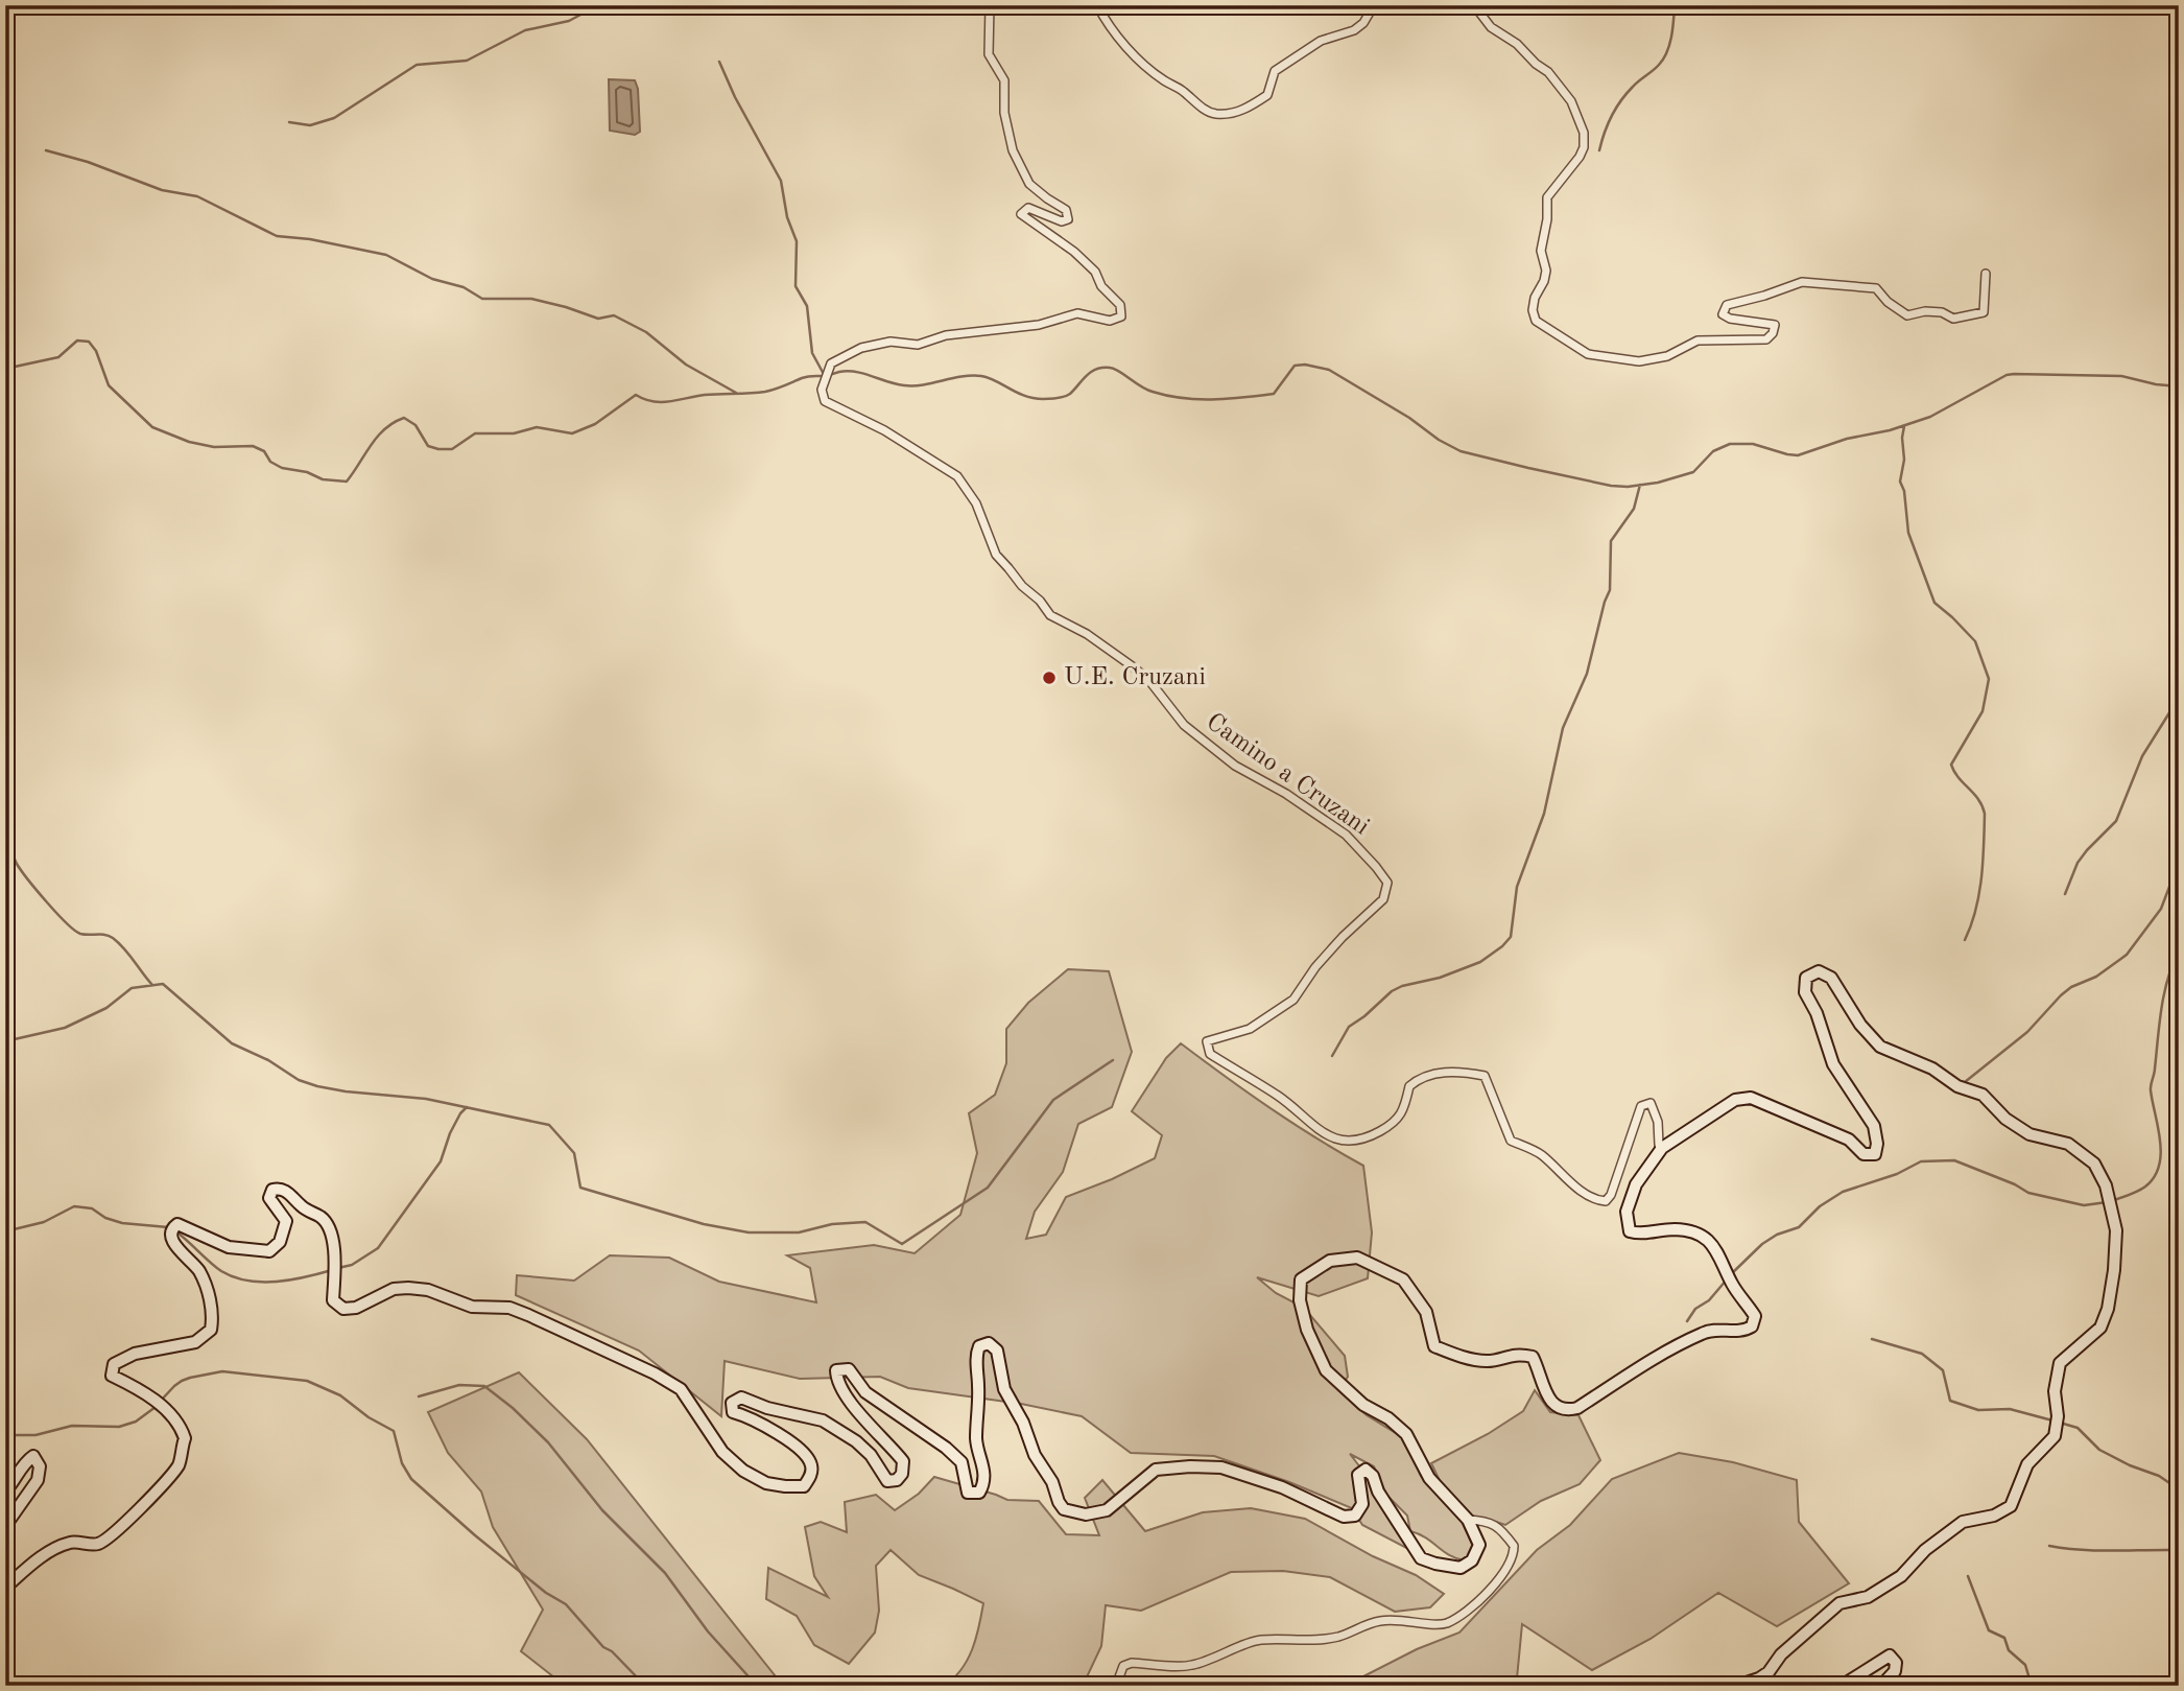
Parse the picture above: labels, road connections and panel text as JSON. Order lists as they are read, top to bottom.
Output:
{
  "streets": {
    "street": ["Camino a Cruzani"]
  },
  "places": ["U.E. Cruzani"]
}
